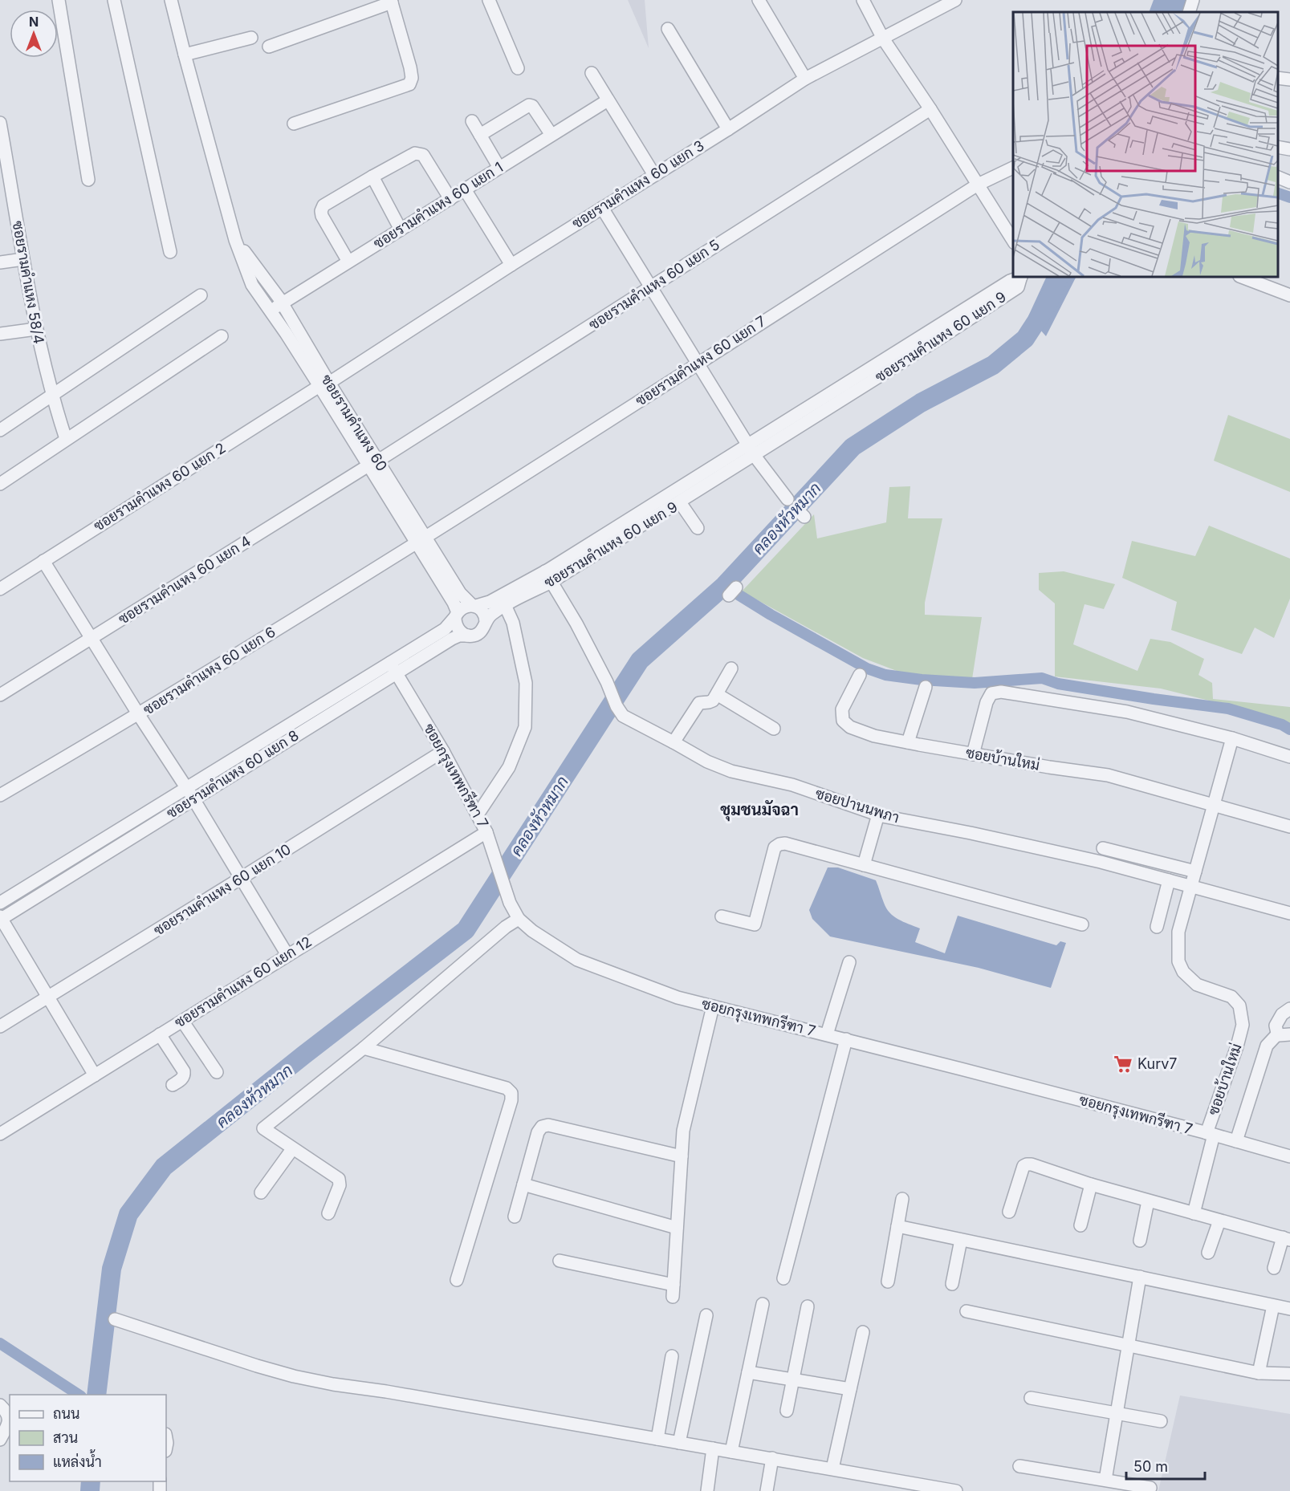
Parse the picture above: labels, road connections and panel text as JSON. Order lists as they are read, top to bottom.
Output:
{
  "streets": {
    "street": [
      "ซอยรามคำแหง 60 แยก 3",
      "ซอยรามคำแหง 60 แยก 1",
      "ซอยรามคำแหง 58/4",
      "ซอยรามคำแหง 60 แยก 5",
      "ซอยรามคำแหง 60 แยก 9",
      "ซอยรามคำแหง 60 แยก 7",
      "ซอยรามคำแหง 60",
      "ซอยรามคำแหง 60 แยก 2",
      "ซอยรามคำแหง 60 แยก 4",
      "ซอยรามคำแหง 60 แยก 6",
      "ซอยบ้านใหม่",
      "ซอยรามคำแหง 60 แยก 8",
      "ซอยกรุงเทพกรีฑา 7",
      "ซอยปานนพภา",
      "ซอยรามคำแหง 60 แยก 10",
      "ซอยรามคำแหง 60 แยก 12"
    ]
  },
  "crossings": [
    ["ซอยรามคำแหง 60 แยก 3", "ซอยรามคำแหง 60"],
    ["ซอยรามคำแหง 60 แยก 3", "ซอยรามคำแหง 60 แยก 2"],
    ["ซอยรามคำแหง 60 แยก 1", "ซอยรามคำแหง 60"],
    ["ซอยรามคำแหง 60 แยก 5", "ซอยรามคำแหง 60"],
    ["ซอยรามคำแหง 60 แยก 5", "ซอยรามคำแหง 60 แยก 4"],
    ["ซอยรามคำแหง 60 แยก 9", "ซอยรามคำแหง 60"],
    ["ซอยรามคำแหง 60 แยก 9", "ซอยรามคำแหง 60 แยก 8"],
    ["ซอยรามคำแหง 60 แยก 9", "ซอยปานนพภา"],
    ["ซอยรามคำแหง 60 แยก 7", "ซอยรามคำแหง 60"],
    ["ซอยรามคำแหง 60 แยก 7", "ซอยรามคำแหง 60 แยก 6"],
    ["ซอยรามคำแหง 60", "ซอยรามคำแหง 60 แยก 2"],
    ["ซอยรามคำแหง 60", "ซอยรามคำแหง 60 แยก 4"],
    ["ซอยรามคำแหง 60", "ซอยรามคำแหง 60 แยก 6"],
    ["ซอยรามคำแหง 60", "ซอยรามคำแหง 60 แยก 8"],
    ["ซอยบ้านใหม่", "ซอยกรุงเทพกรีฑา 7"],
    ["ซอยบ้านใหม่", "ซอยปานนพภา"],
    ["ซอยรามคำแหง 60 แยก 8", "ซอยกรุงเทพกรีฑา 7"],
    ["ซอยกรุงเทพกรีฑา 7", "ซอยรามคำแหง 60 แยก 10"],
    ["ซอยกรุงเทพกรีฑา 7", "ซอยรามคำแหง 60 แยก 12"]
  ],
  "districts": ["ชุมชนมัจฉา"],
  "water": ["คลองหัวหมาก"],
  "places": {
    "supermarket": ["Kurv7"]
  },
  "legend": ["ถนน", "สวน", "แหล่งน้ำ"],
  "scale_bar": "50 m",
  "north": "top"
}
